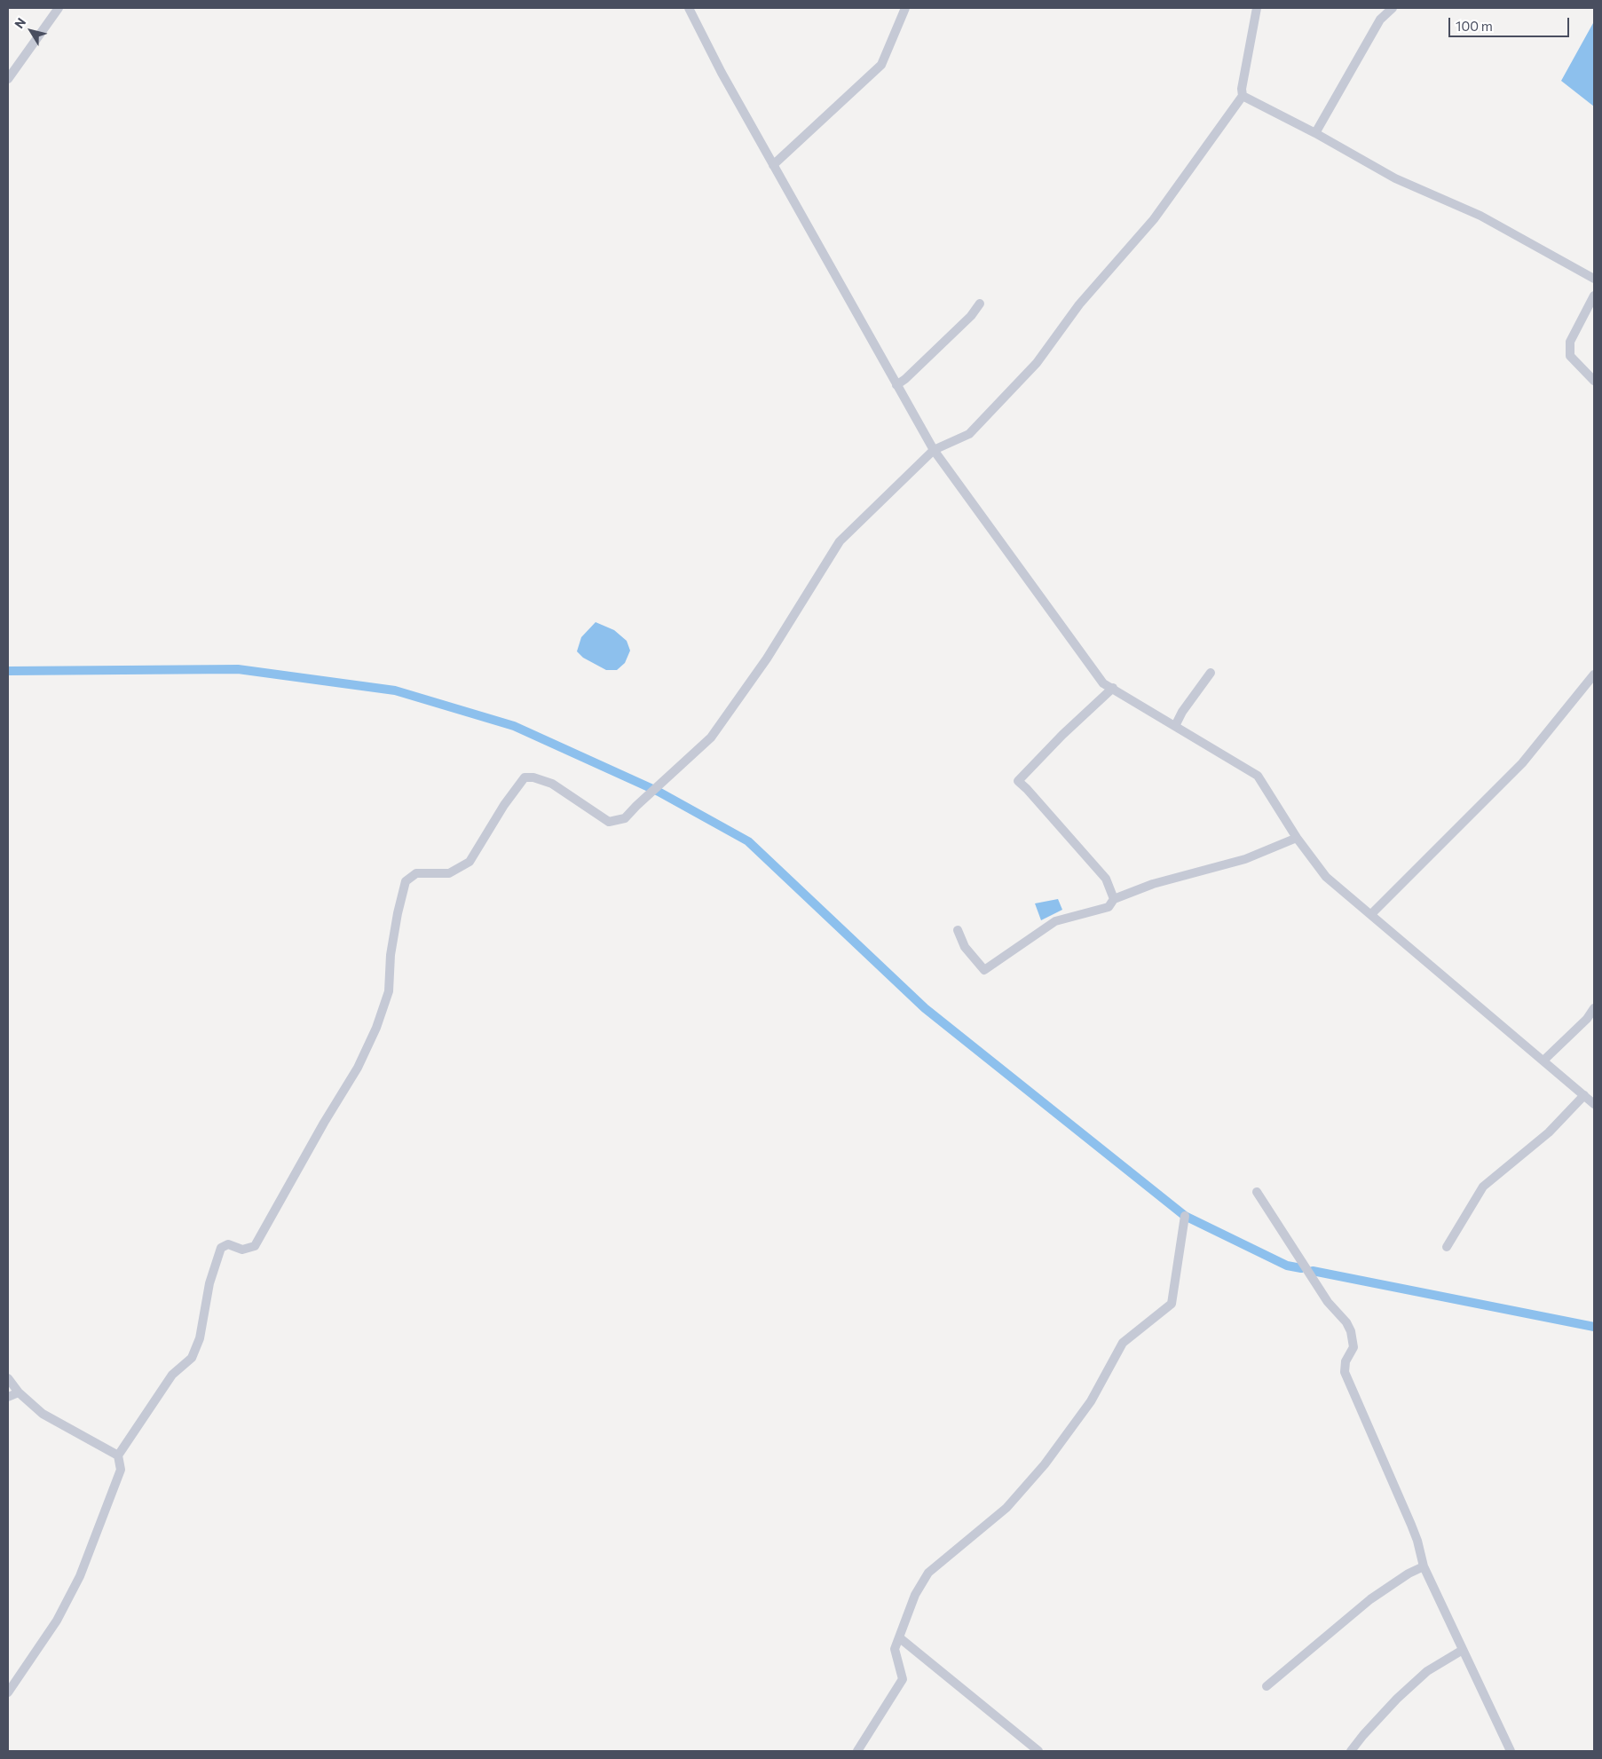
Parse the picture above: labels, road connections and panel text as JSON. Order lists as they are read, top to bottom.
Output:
{
  "scale_bar": "100 m",
  "north": "top left"
}
